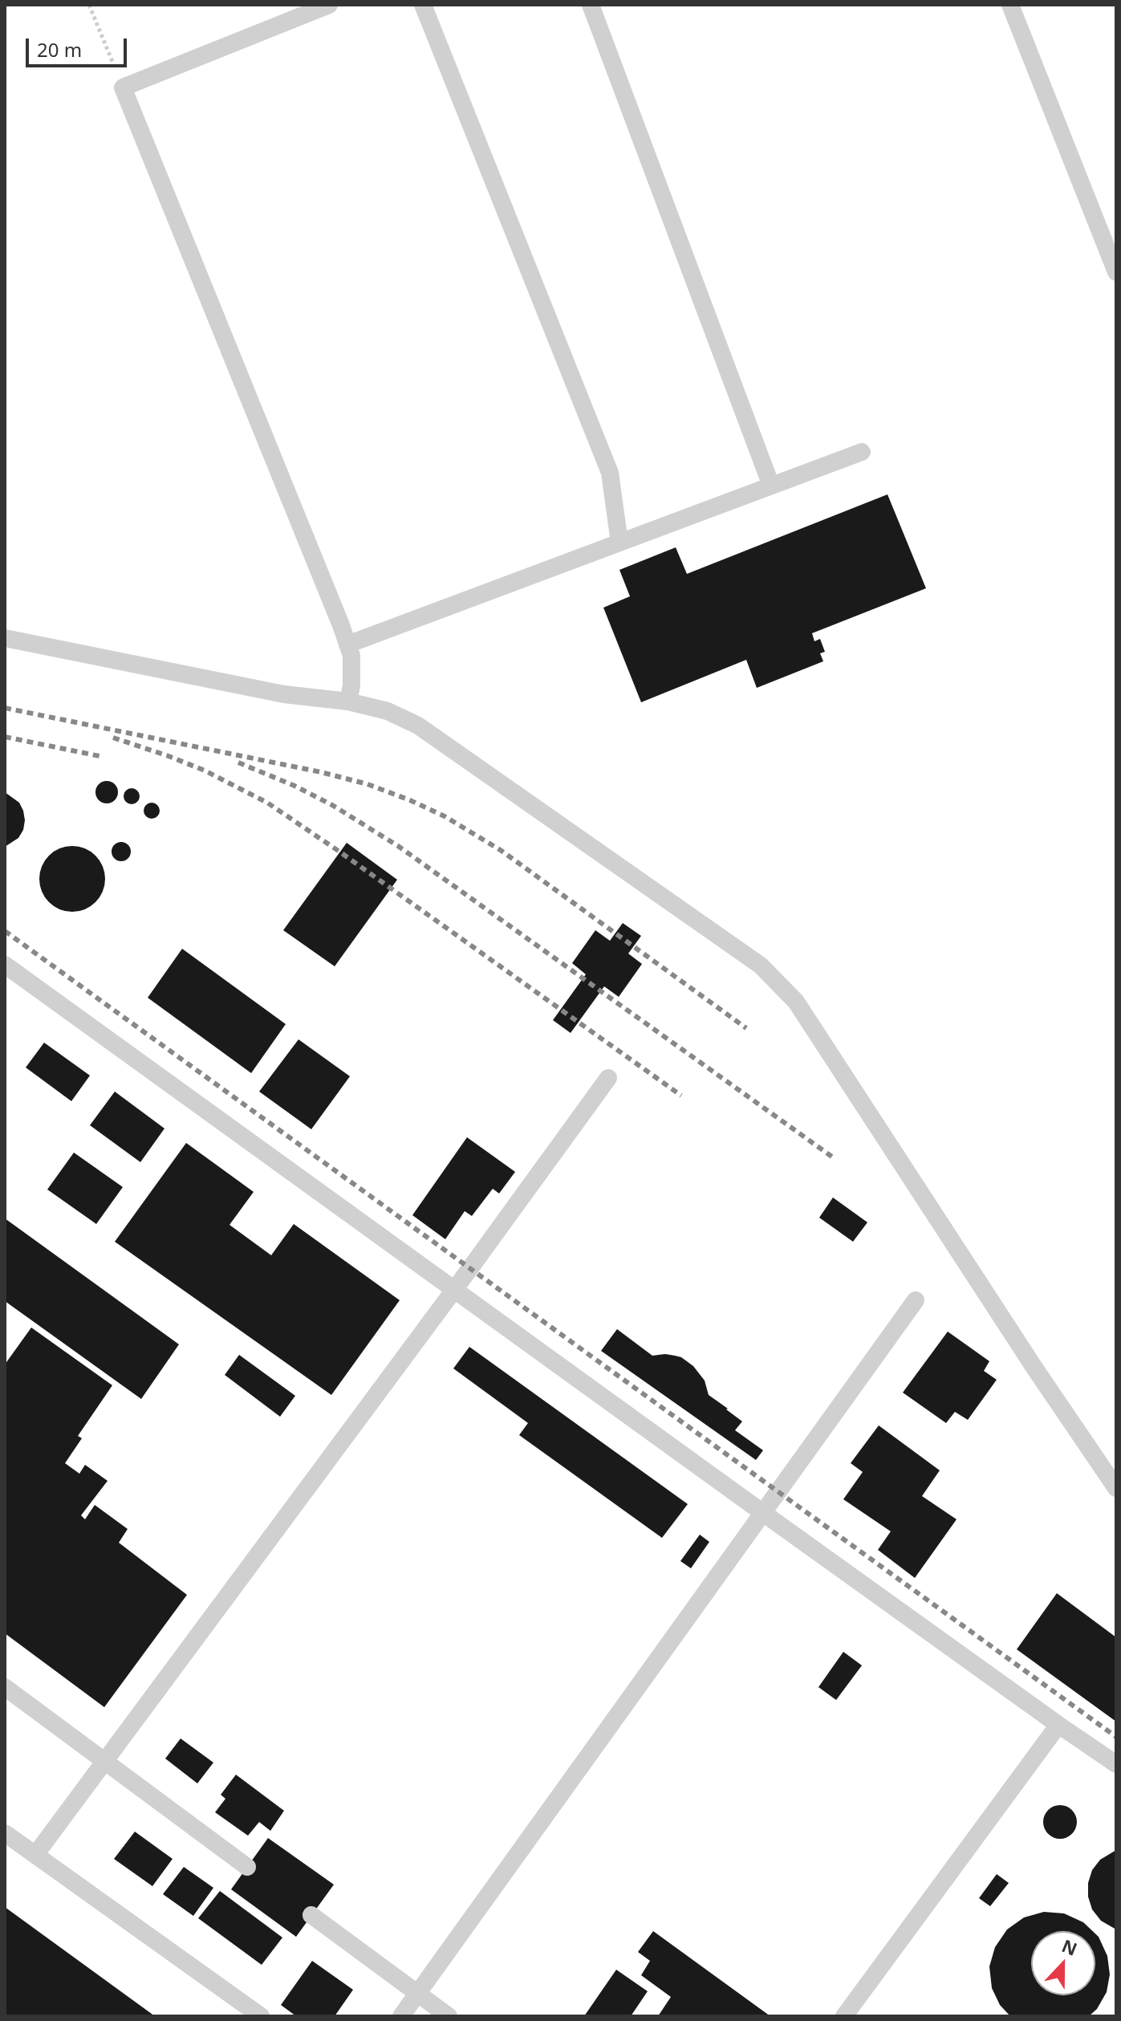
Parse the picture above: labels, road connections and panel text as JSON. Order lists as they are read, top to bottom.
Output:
{
  "scale_bar": "20 m",
  "north": "top"
}
